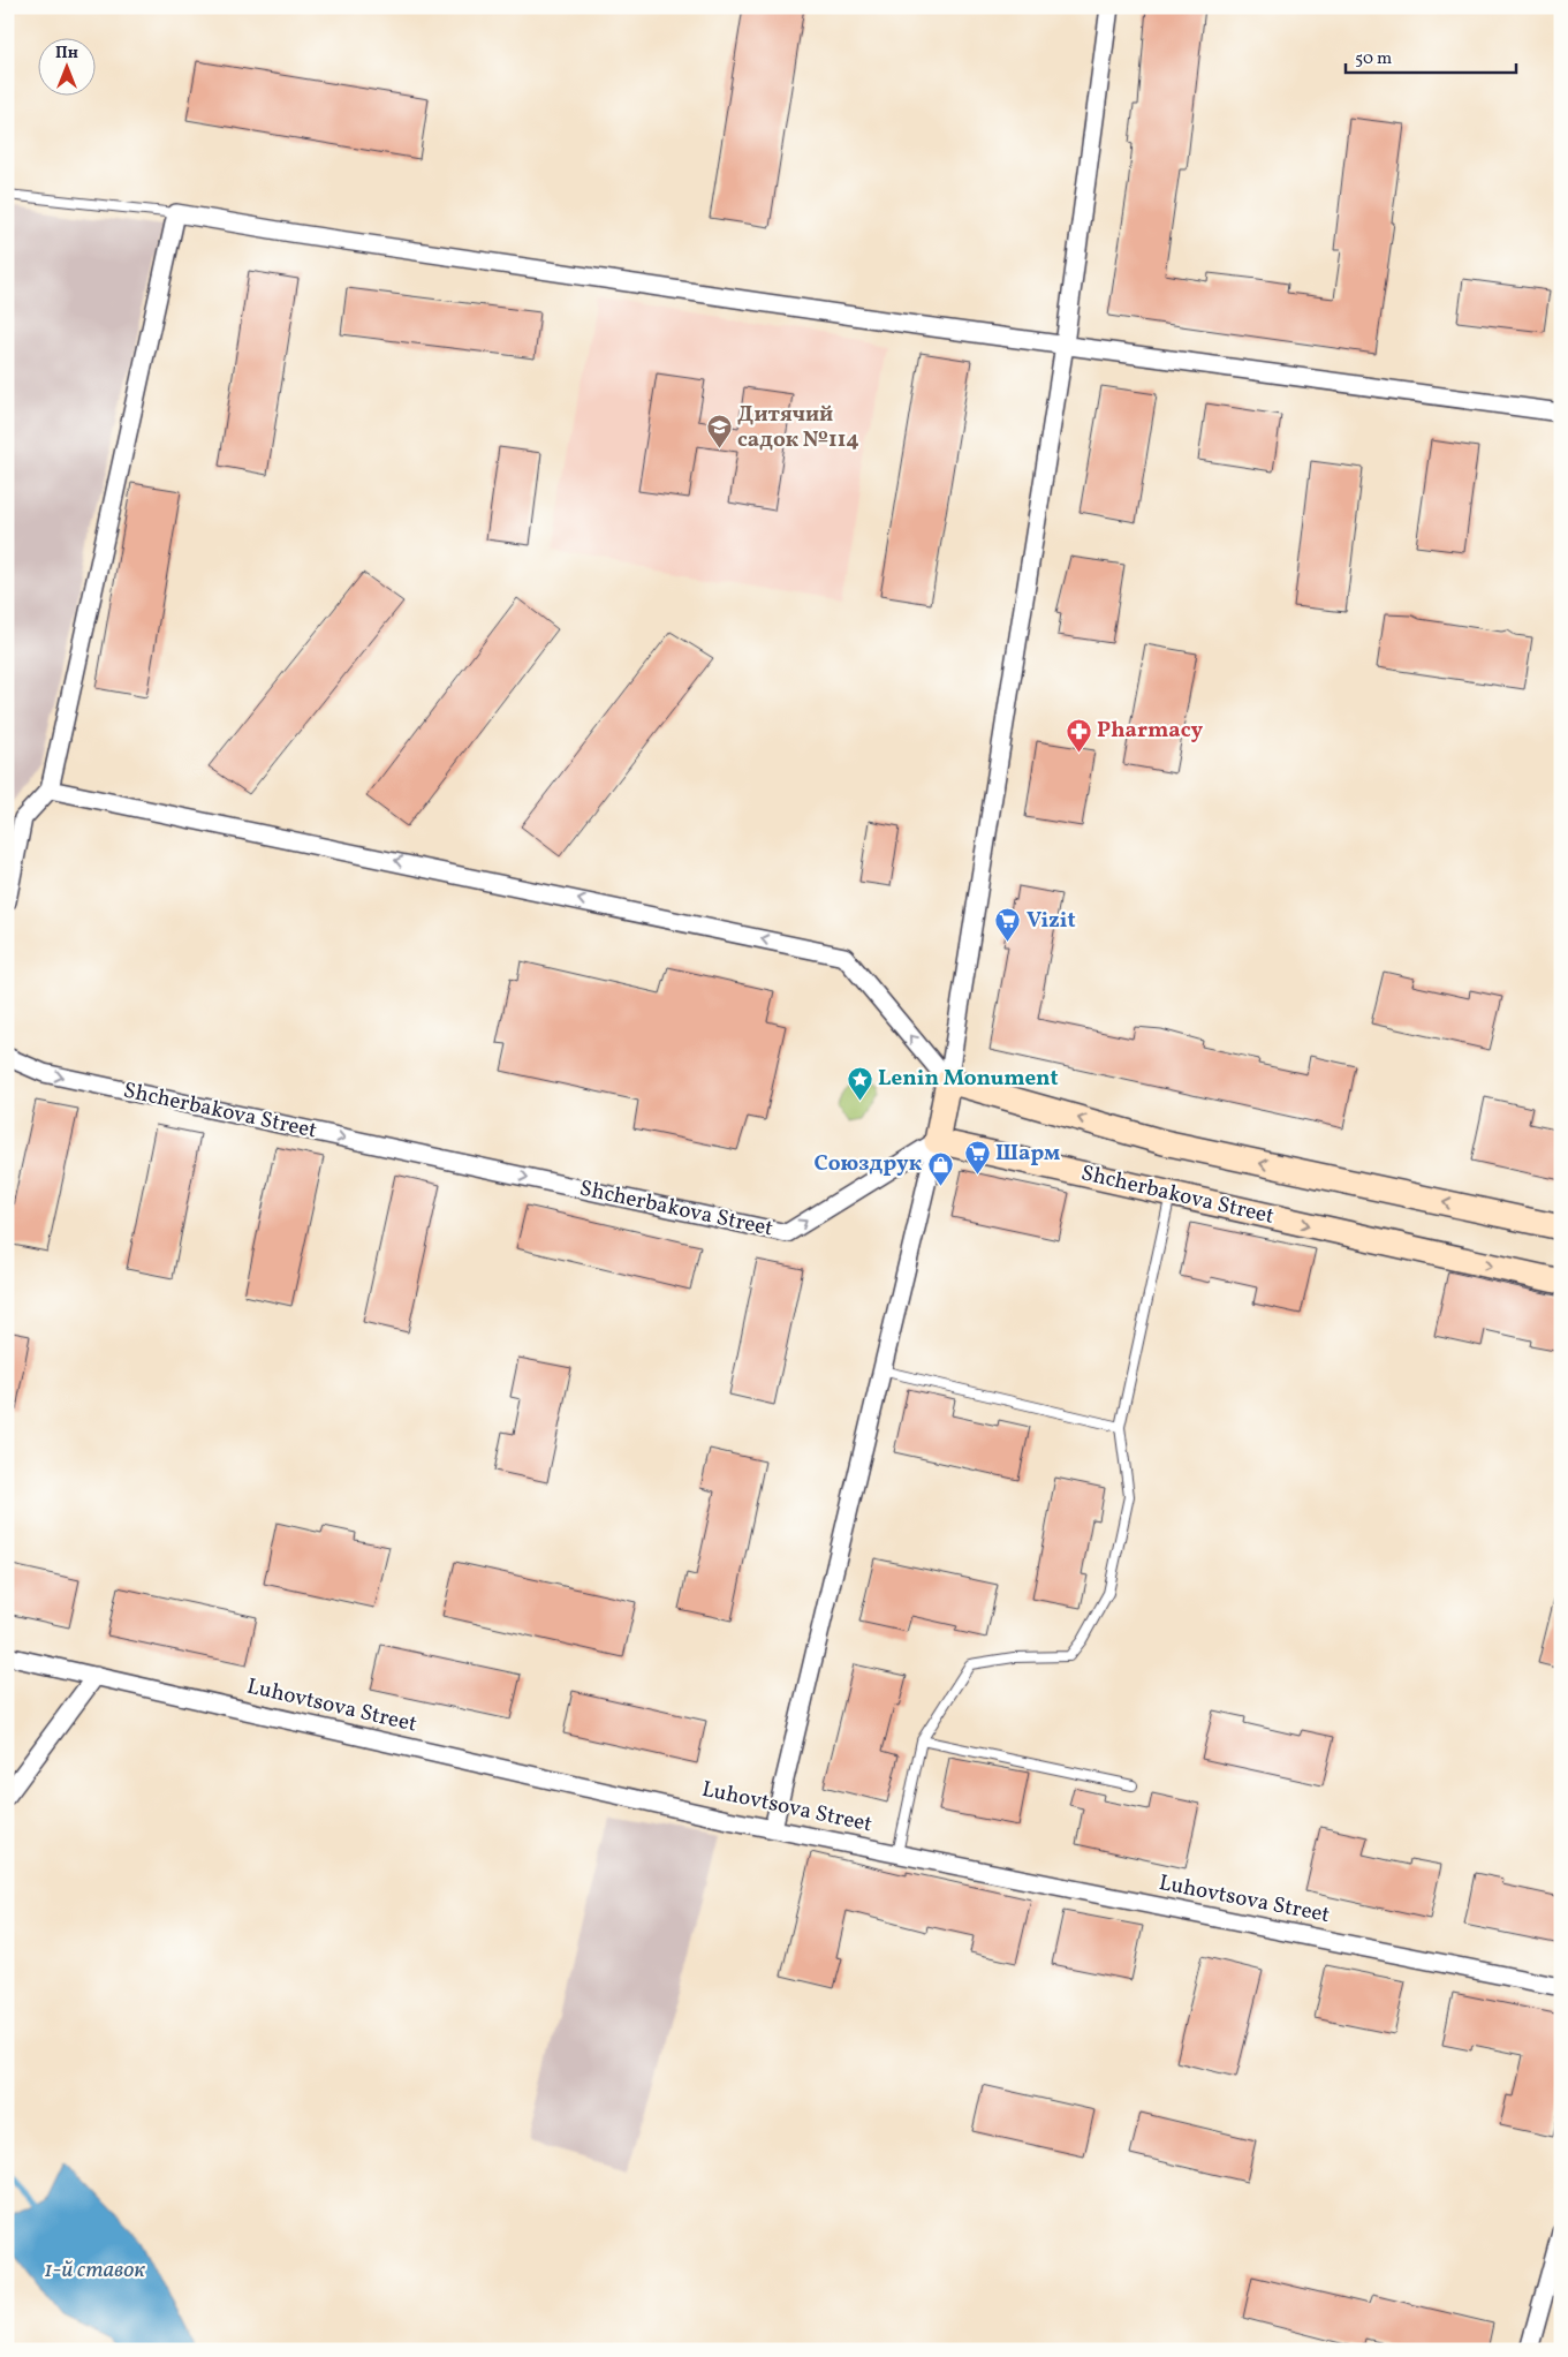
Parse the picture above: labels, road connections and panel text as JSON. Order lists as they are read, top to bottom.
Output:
{
  "streets": {
    "street": ["Shcherbakova Street", "Luhovtsova Street"]
  },
  "one_way": ["Shcherbakova Street"],
  "water": ["1-й ставок"],
  "places": {
    "school or university": ["Дитячий садок №114"],
    "pharmacy": ["Pharmacy"],
    "supermarket": ["Vizit", "Шарм"],
    "place": ["Lenin Monument"],
    "shop": ["Союздрук"]
  },
  "scale_bar": "50 m",
  "north": "top"
}
